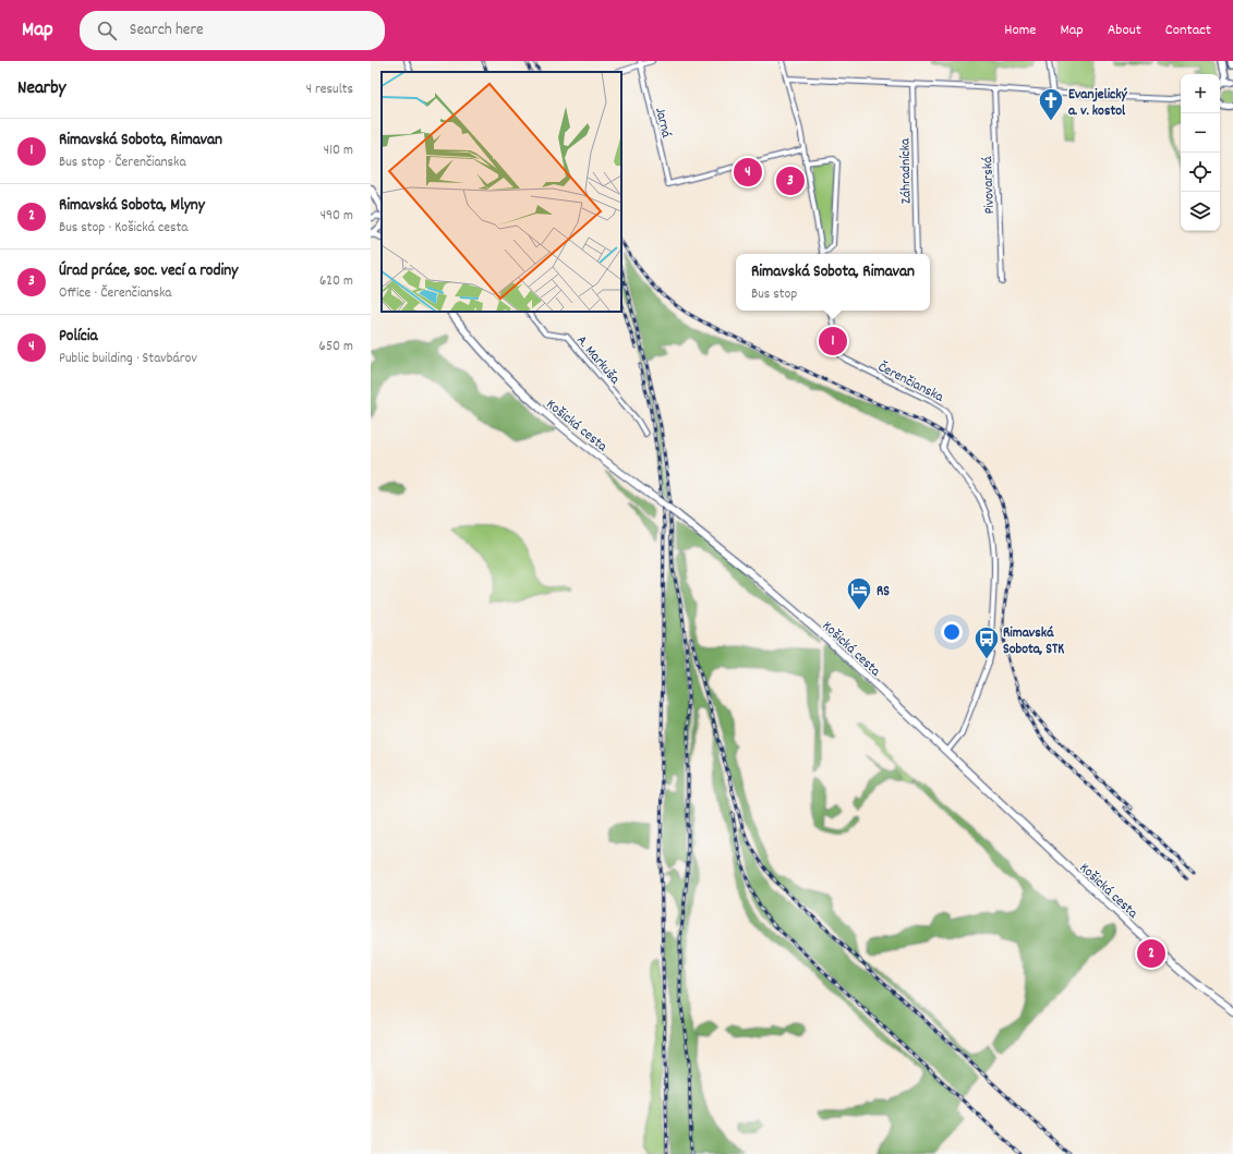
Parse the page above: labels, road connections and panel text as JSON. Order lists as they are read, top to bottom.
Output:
{
  "streets": {
    "main road": ["Košická cesta"],
    "street": [
      "Jarná",
      "Záhradnícka",
      "Pivovarská",
      "A. Markuša",
      "Čerenčianska"
    ]
  },
  "crossings": [
    ["Čerenčianska", "Košická cesta"]
  ],
  "places": {
    "church": ["Evanjelický a. v. kostol"],
    "hotel": ["RS"],
    "bus stop": ["Rimavská Sobota, STK"]
  },
  "page": {
    "header": "Map",
    "search": "Search here",
    "nav": [
      "Home",
      "Map",
      "About",
      "Contact"
    ],
    "heading": ["Nearby", "4 results"],
    "map_buttons": ["+", "−"],
    "list": [
      {
        "mark": "1",
        "name": "Rimavská Sobota, Rimavan",
        "note": "Bus stop · Čerenčianska",
        "value": "410 m"
      },
      {
        "mark": "2",
        "name": "Rimavská Sobota, Mlyny",
        "note": "Bus stop · Košická cesta",
        "value": "490 m"
      },
      {
        "mark": "3",
        "name": "Úrad práce, soc. vecí a rodiny",
        "note": "Office · Čerenčianska",
        "value": "620 m"
      },
      {
        "mark": "4",
        "name": "Polícia",
        "note": "Public building · Stavbárov",
        "value": "650 m"
      }
    ],
    "pins": [
      "4",
      "3",
      "1",
      "2"
    ],
    "popup": ["Rimavská Sobota, Rimavan", "Bus stop"]
  }
}
